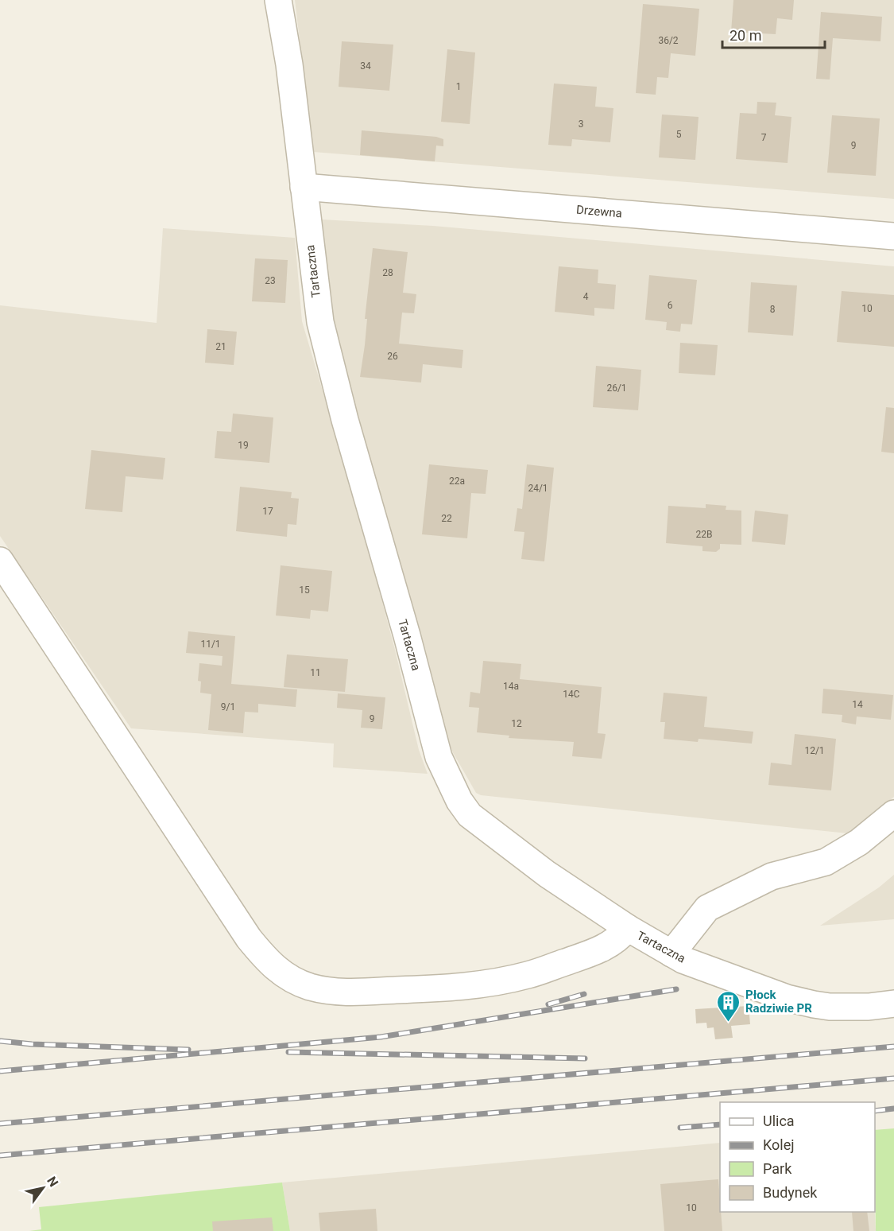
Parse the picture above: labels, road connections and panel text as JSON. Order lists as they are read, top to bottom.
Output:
{
  "streets": {
    "street": ["Drzewna", "Tartaczna"]
  },
  "crossings": [
    ["Drzewna", "Tartaczna"]
  ],
  "places": {
    "building": ["Płock Radziwie PR"]
  },
  "house_numbers": [
    "36/2",
    "34",
    "1",
    "3",
    "5",
    "7",
    "9",
    "28",
    "23",
    "4",
    "6",
    "10",
    "8",
    "21",
    "26",
    "26/1",
    "19",
    "22a",
    "24/1",
    "17",
    "22",
    "22B",
    "15",
    "11/1",
    "11",
    "14a",
    "14C",
    "14",
    "9/1",
    "9",
    "12",
    "12/1",
    "10"
  ],
  "legend": [
    "Ulica",
    "Kolej",
    "Park",
    "Budynek"
  ],
  "scale_bar": "20 m",
  "north": "top right"
}
